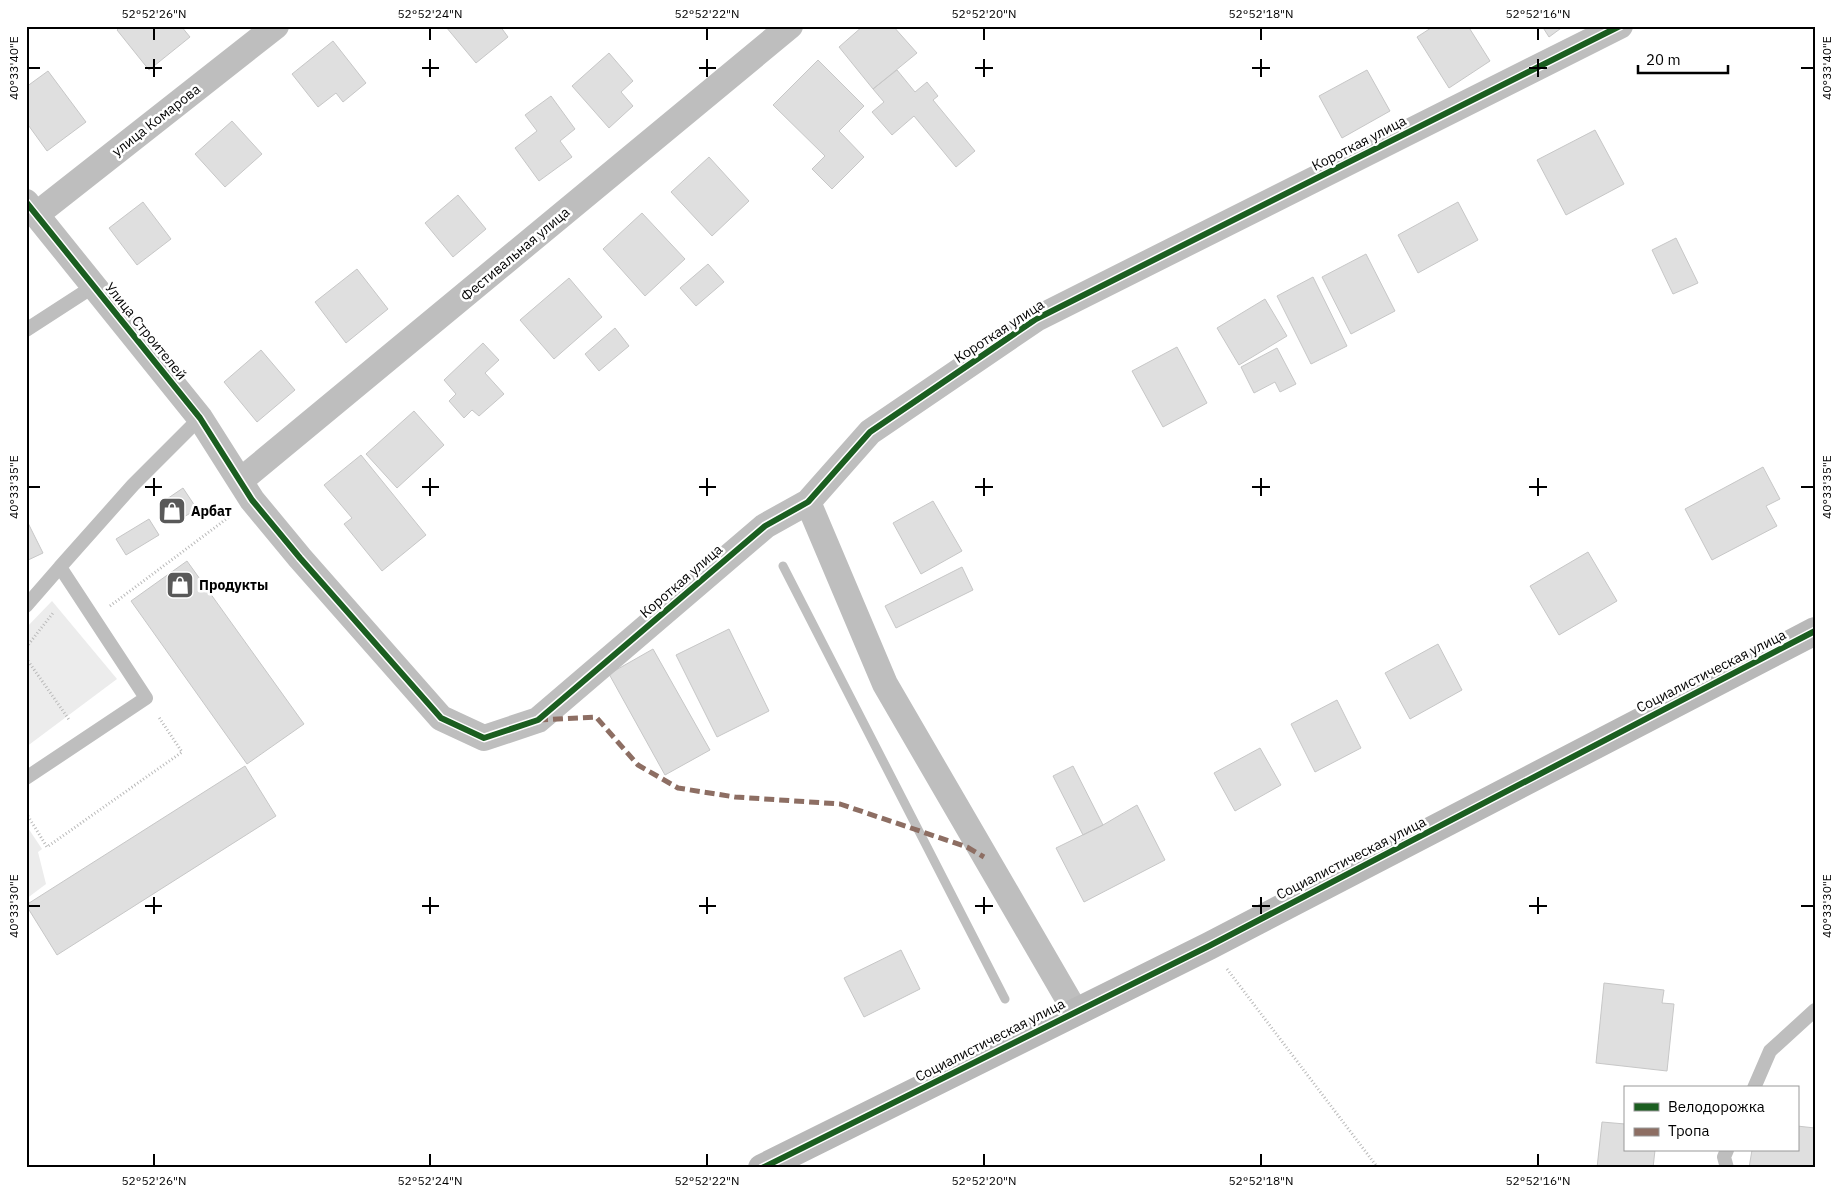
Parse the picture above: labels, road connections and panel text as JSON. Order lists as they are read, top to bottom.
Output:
{
  "streets": {
    "street": [
      "улица Комарова",
      "Короткая улица",
      "Фестивальная улица",
      "Улица Строителей",
      "Социалистическая улица"
    ]
  },
  "crossings": [
    ["улица Комарова", "Улица Строителей"],
    ["Короткая улица", "Улица Строителей"],
    ["Фестивальная улица", "Улица Строителей"]
  ],
  "places": {
    "shop": ["Арбат", "Продукты"]
  },
  "legend": ["Велодорожка", "Тропа"],
  "scale_bar": "20 m",
  "coordinates": [
    "52°52'26\"N",
    "52°52'24\"N",
    "52°52'22\"N",
    "52°52'20\"N",
    "52°52'18\"N",
    "52°52'16\"N",
    "40°33'40\"E",
    "40°33'35\"E",
    "40°33'30\"E"
  ]
}
